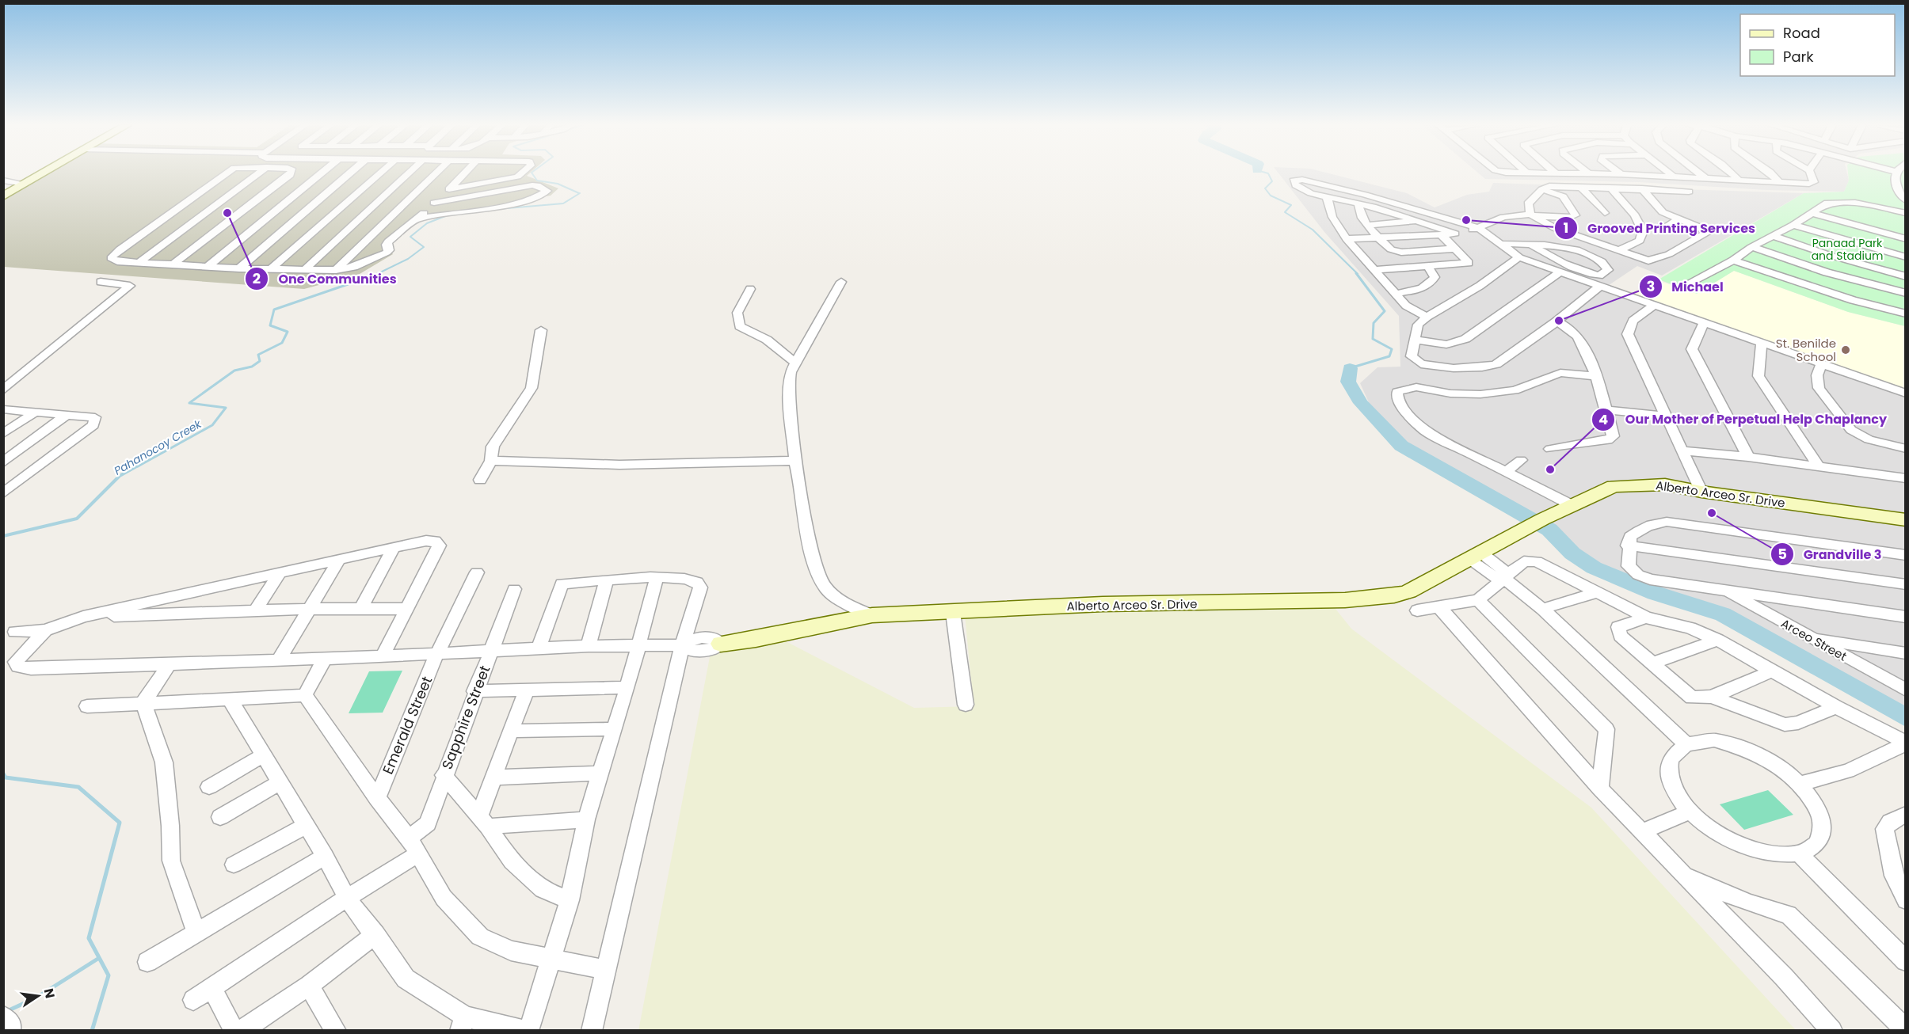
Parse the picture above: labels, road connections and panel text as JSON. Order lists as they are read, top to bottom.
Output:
{
  "streets": {
    "street": [
      "Alberto Arceo Sr. Drive",
      "Arceo Street",
      "Sapphire Street",
      "Emerald Street"
    ]
  },
  "water": ["Pahanocoy Creek"],
  "parks": ["Panaad Park and Stadium"],
  "places": [
    "One Communities",
    "Grooved Printing Services",
    "Michael",
    "St. Benilde School",
    "Our Mother of Perpetual Help Chaplancy",
    "Grandville 3"
  ],
  "legend": ["Road", "Park"],
  "north": "right"
}
